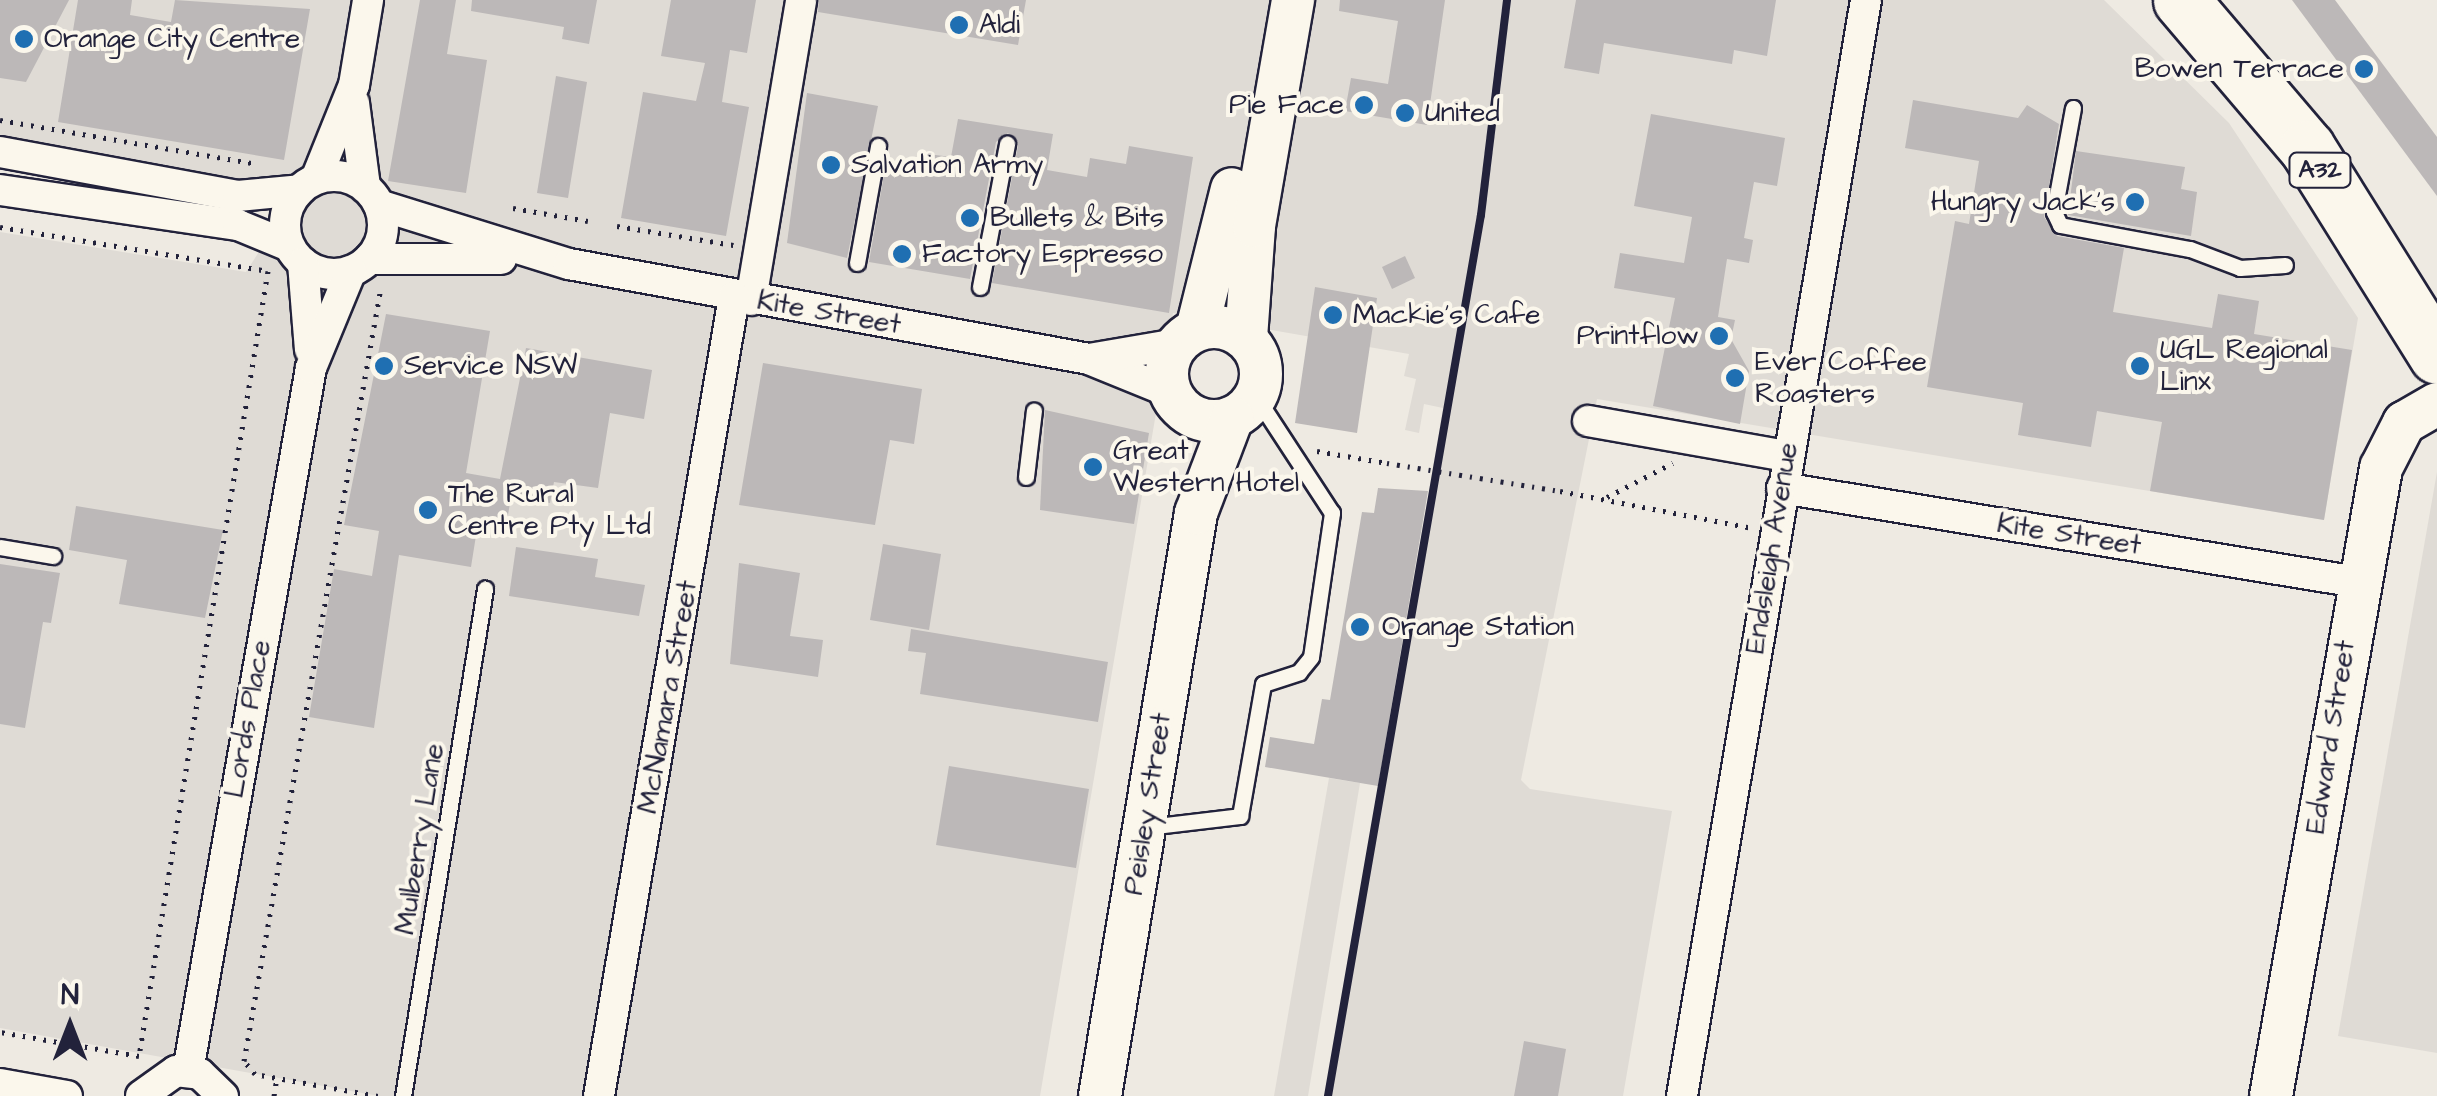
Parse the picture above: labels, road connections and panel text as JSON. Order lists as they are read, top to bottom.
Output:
{
  "streets": {
    "highway": ["A32"],
    "main road": ["Edward Street", "Peisley Street"],
    "street": [
      "Kite Street",
      "Endsleigh Avenue",
      "McNamara Street",
      "Lords Place"
    ],
    "lane": ["Mulberry Lane"]
  },
  "crossings": [
    ["Kite Street", "Endsleigh Avenue"],
    ["Kite Street", "McNamara Street"],
    ["Kite Street", "Lords Place"],
    ["Kite Street", "Edward Street"],
    ["Kite Street", "Peisley Street"]
  ],
  "places": [
    "Aldi",
    "Orange City Centre",
    "Bowen Terrace",
    "Pie Face",
    "United",
    "Salvation Army",
    "Hungry Jack's",
    "Bullets & Bits",
    "Factory Espresso",
    "Mackie's Cafe",
    "Printflow",
    "Service NSW",
    "UGL Regional Linx",
    "Ever Coffee Roasters",
    "Great Western Hotel",
    "The Rural Centre Pty Ltd",
    "Orange Station"
  ],
  "north": "top"
}
